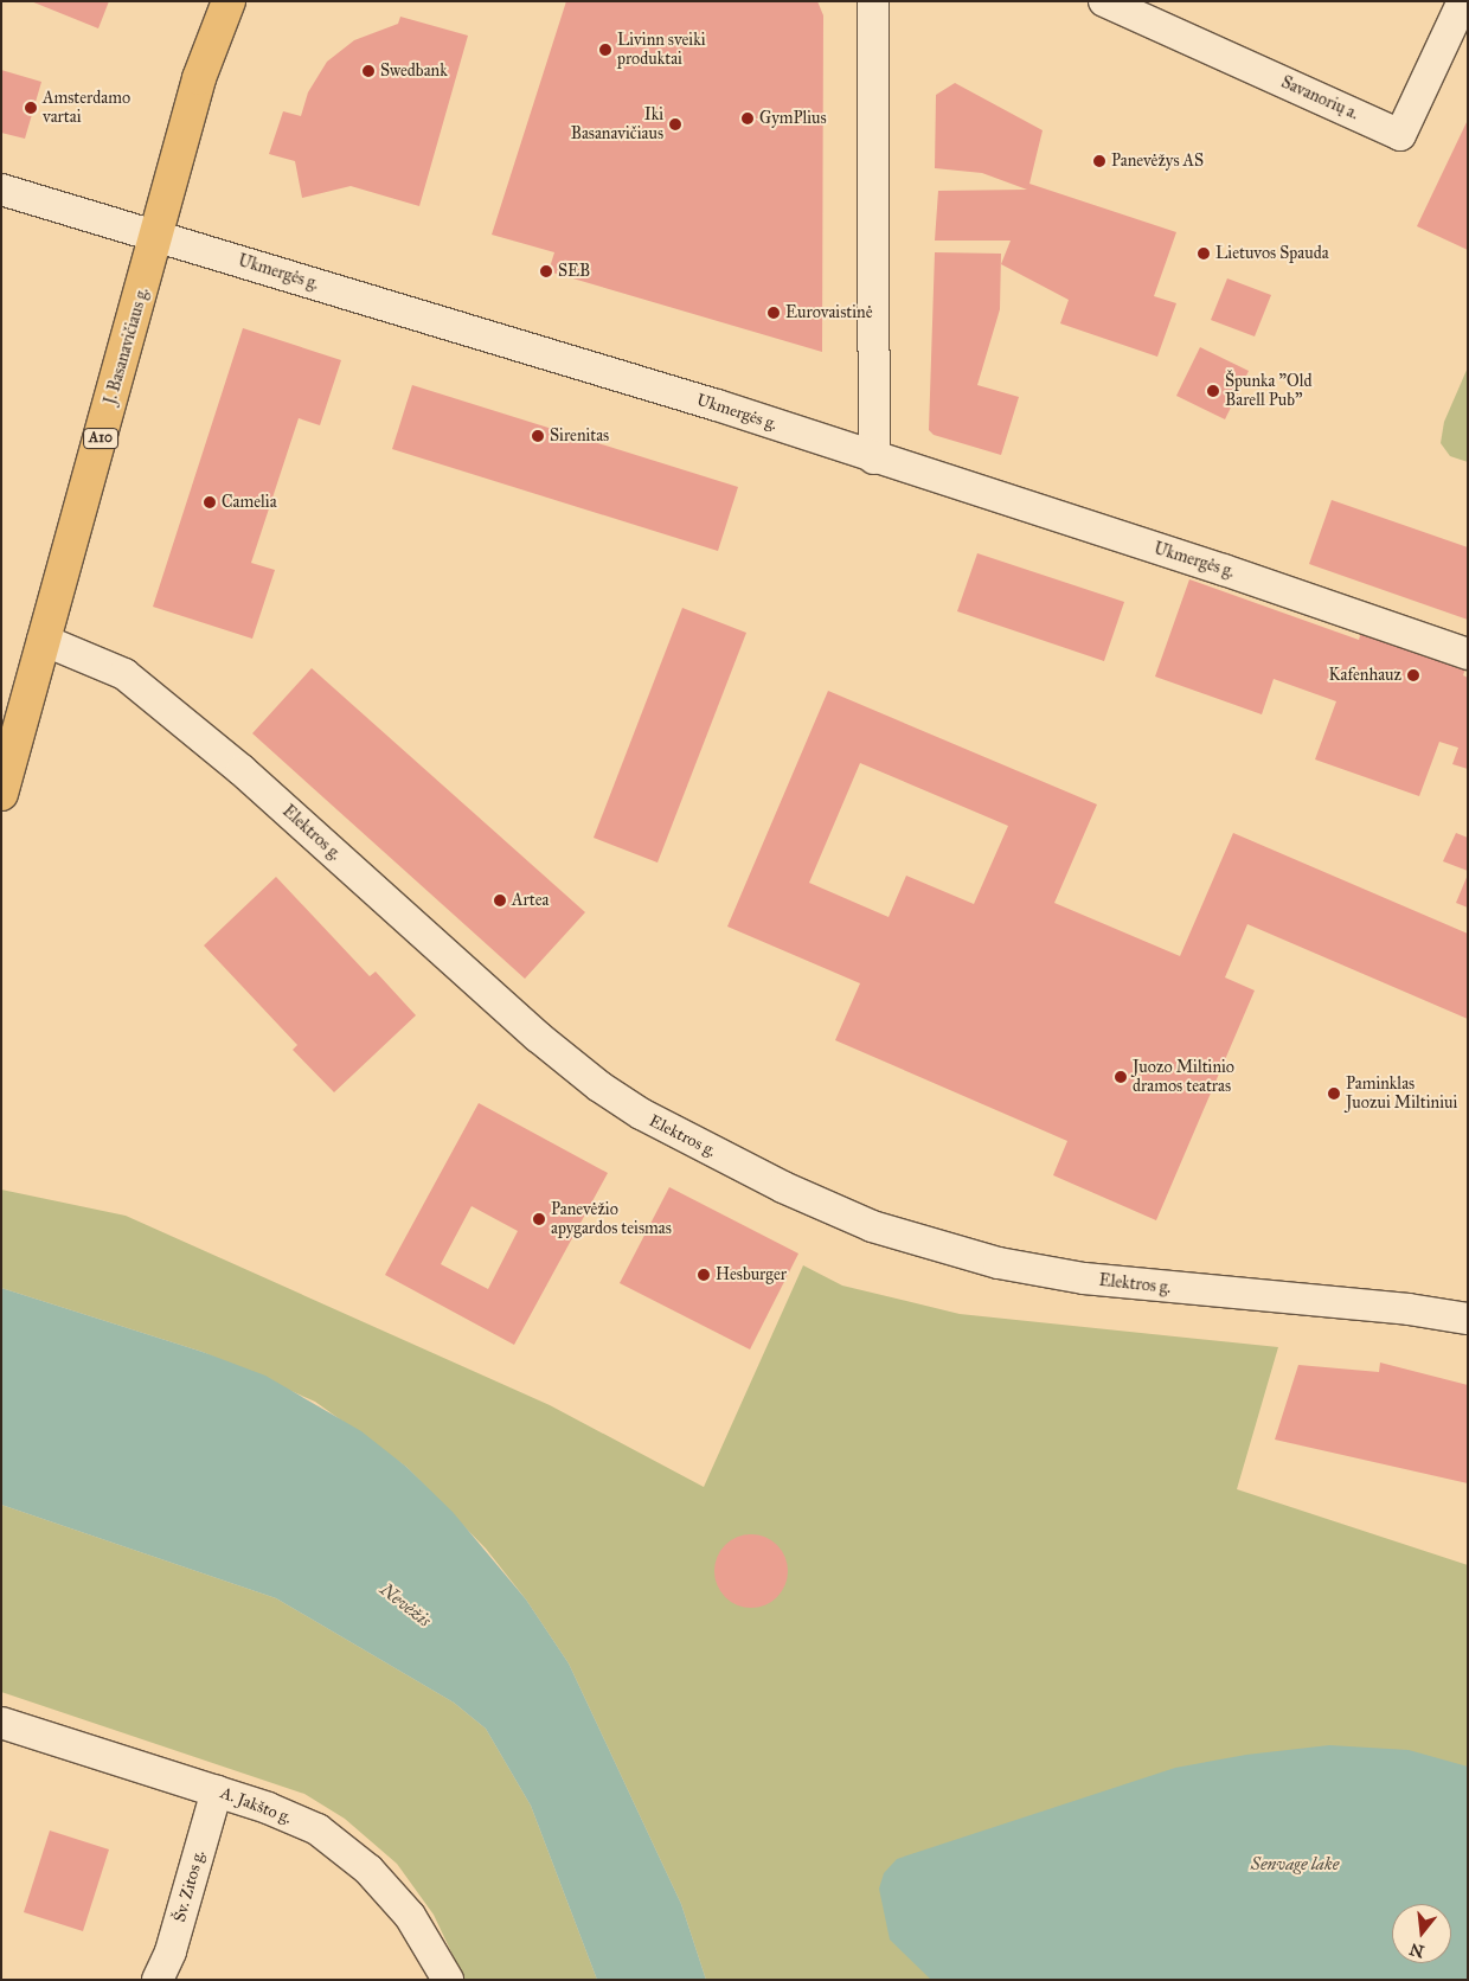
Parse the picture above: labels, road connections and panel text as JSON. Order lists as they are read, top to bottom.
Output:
{
  "streets": {
    "highway": ["J. Basanavičiaus g.", "A10"],
    "street": [
      "Savanorių a.",
      "Ukmergės g.",
      "Elektros g.",
      "A. Jakšto g.",
      "Šv. Zitos g."
    ]
  },
  "crossings": [
    ["Ukmergės g.", "J. Basanavičiaus g."],
    ["J. Basanavičiaus g.", "Elektros g."],
    ["A. Jakšto g.", "Šv. Zitos g."]
  ],
  "water": ["Nevėžis", "Senvage lake"],
  "places": [
    "Livinn sveiki produktai",
    "Swedbank",
    "Amsterdamo vartai",
    "GymPlius",
    "Iki Basanavičiaus",
    "Panevėžys AS",
    "Lietuvos Spauda",
    "SEB",
    "Eurovaistinė",
    "Špunka \"Old Barell Pub\"",
    "Sirenitas",
    "Camelia",
    "Kafenhauz",
    "Artea",
    "Juozo Miltinio dramos teatras",
    "Paminklas Juozui Miltiniui",
    "Panevėžio apygardos teismas",
    "Hesburger"
  ],
  "north": "bottom"
}
